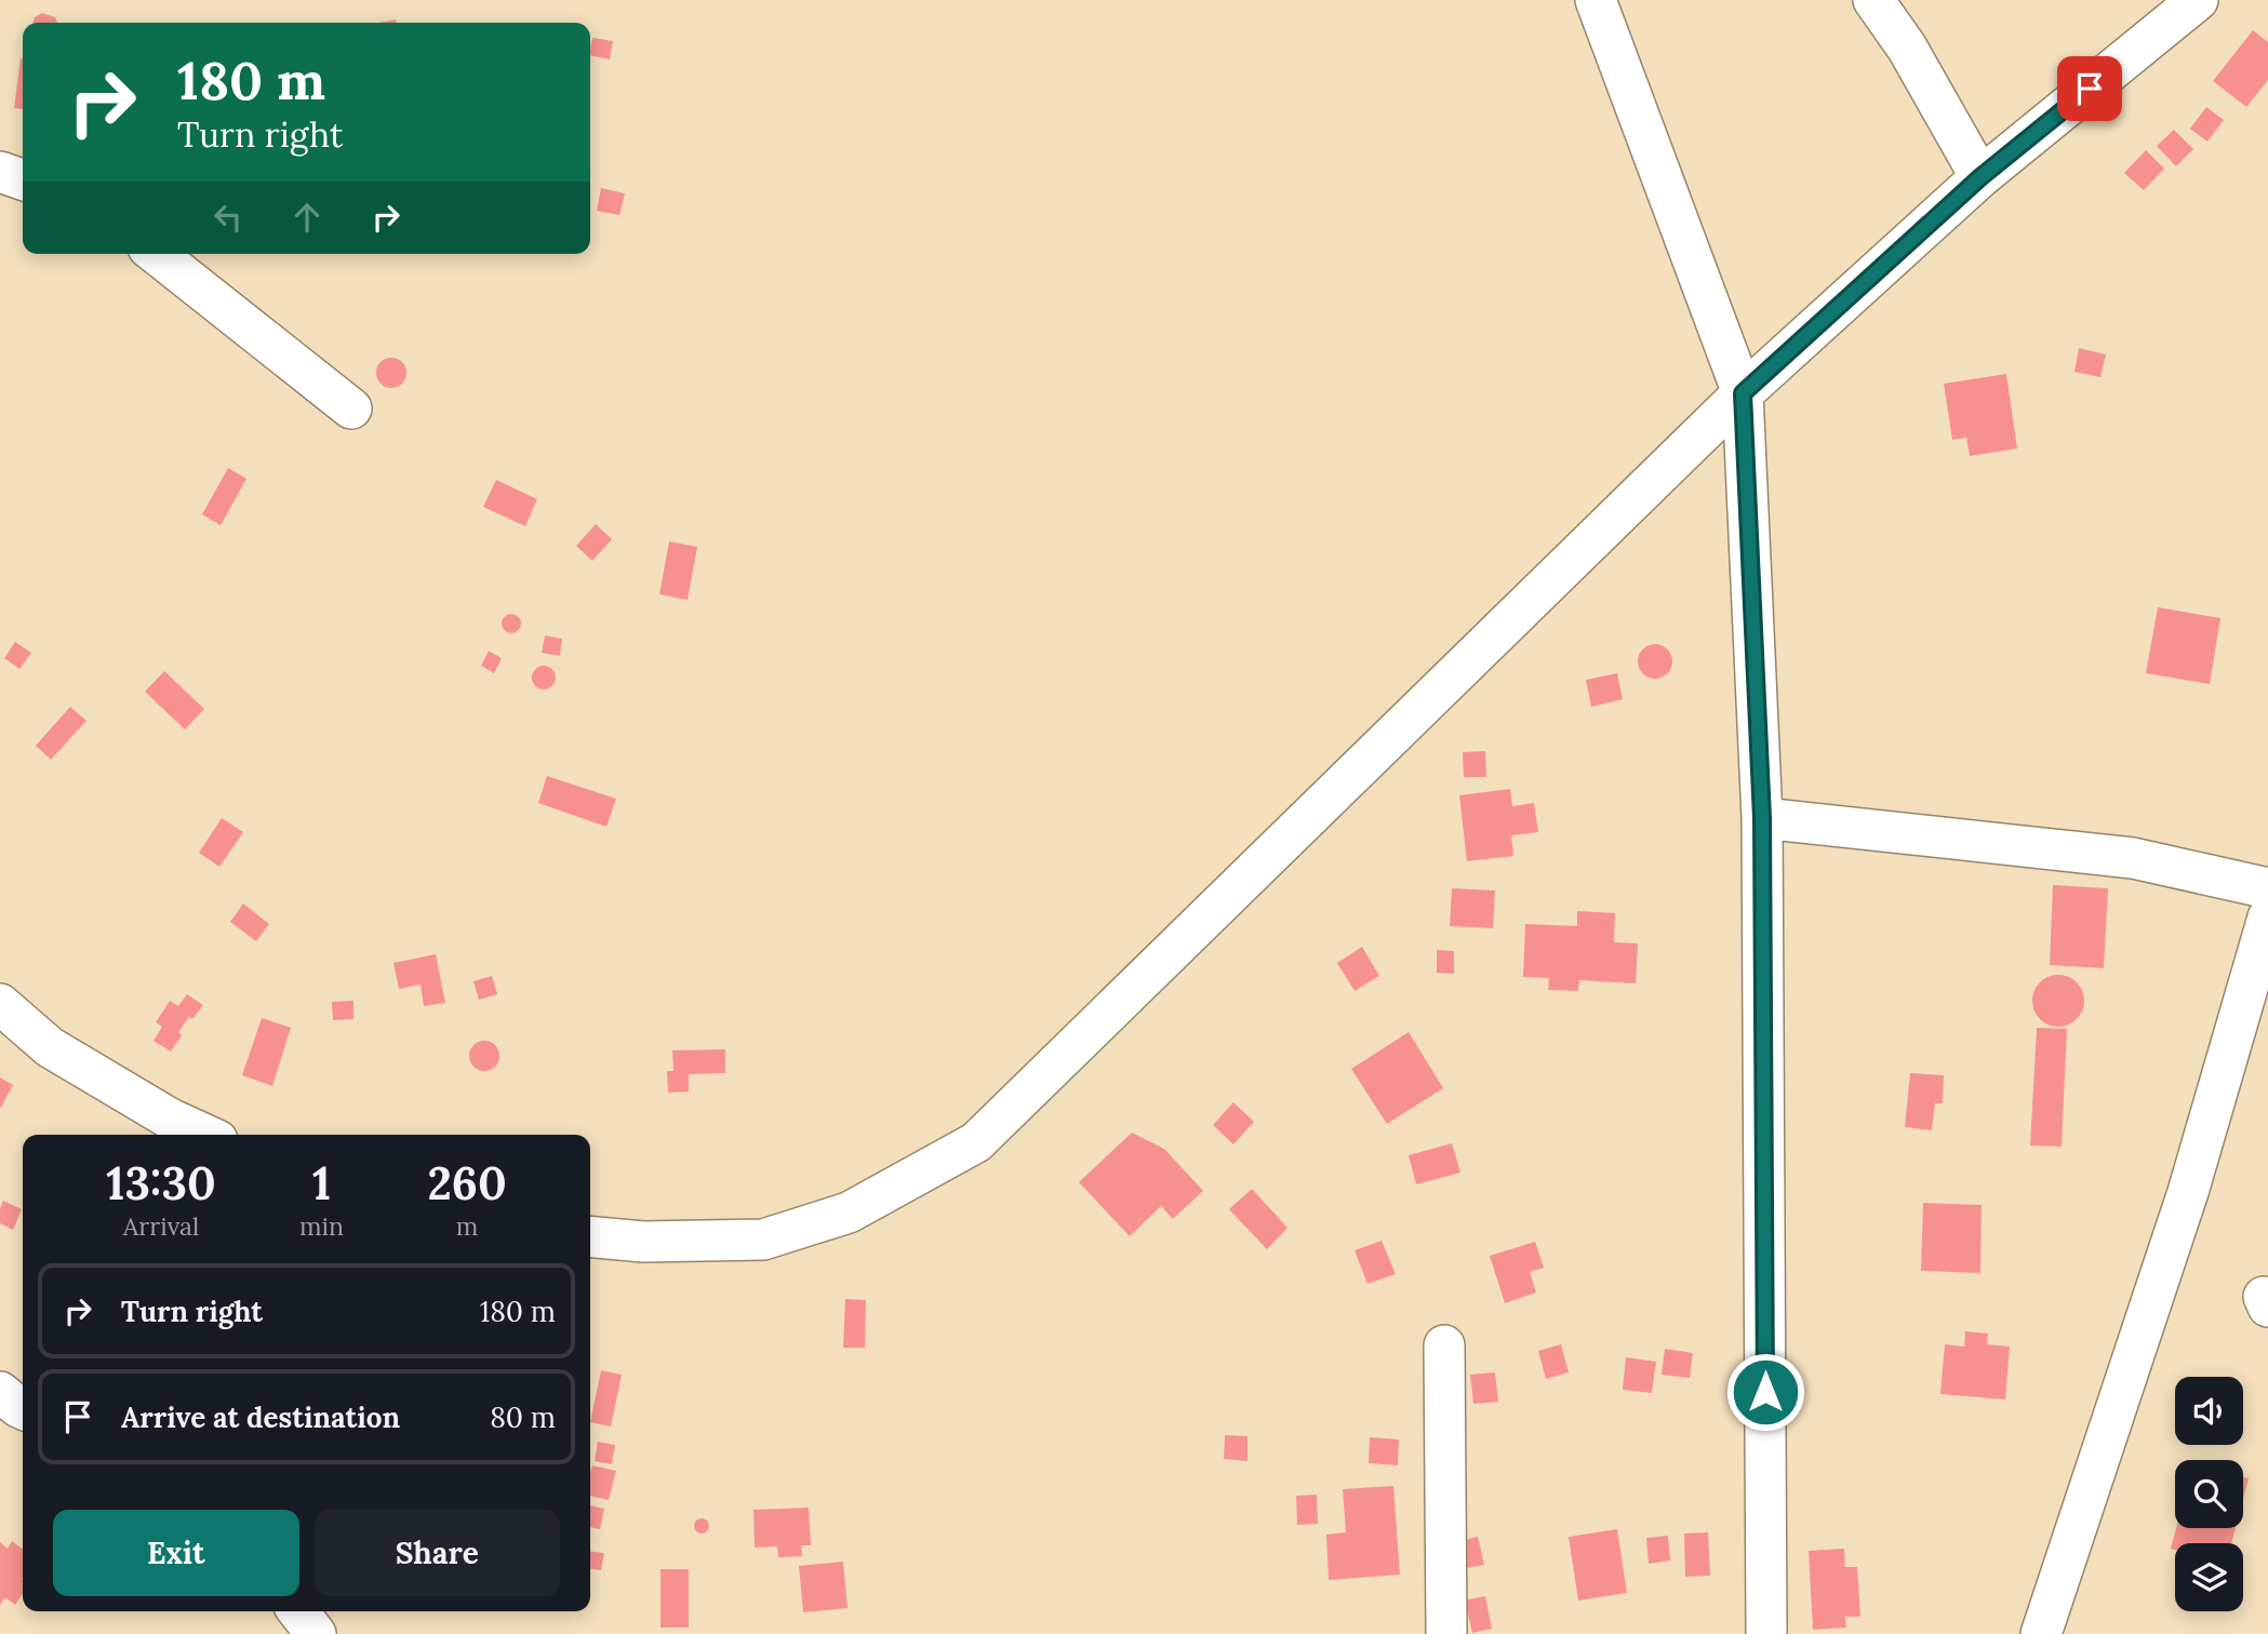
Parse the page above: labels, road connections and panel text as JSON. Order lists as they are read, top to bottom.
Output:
{
  "page": {
    "turn": ["180 m", "Turn right"],
    "eta": [
      "13:30",
      "Arrival",
      "1",
      "min",
      "260",
      "m"
    ],
    "list": [
      {
        "name": "Turn right",
        "value": "180 m"
      },
      {
        "name": "Arrive at destination",
        "value": "80 m"
      }
    ],
    "buttons": ["Exit", "Share"]
  }
}
